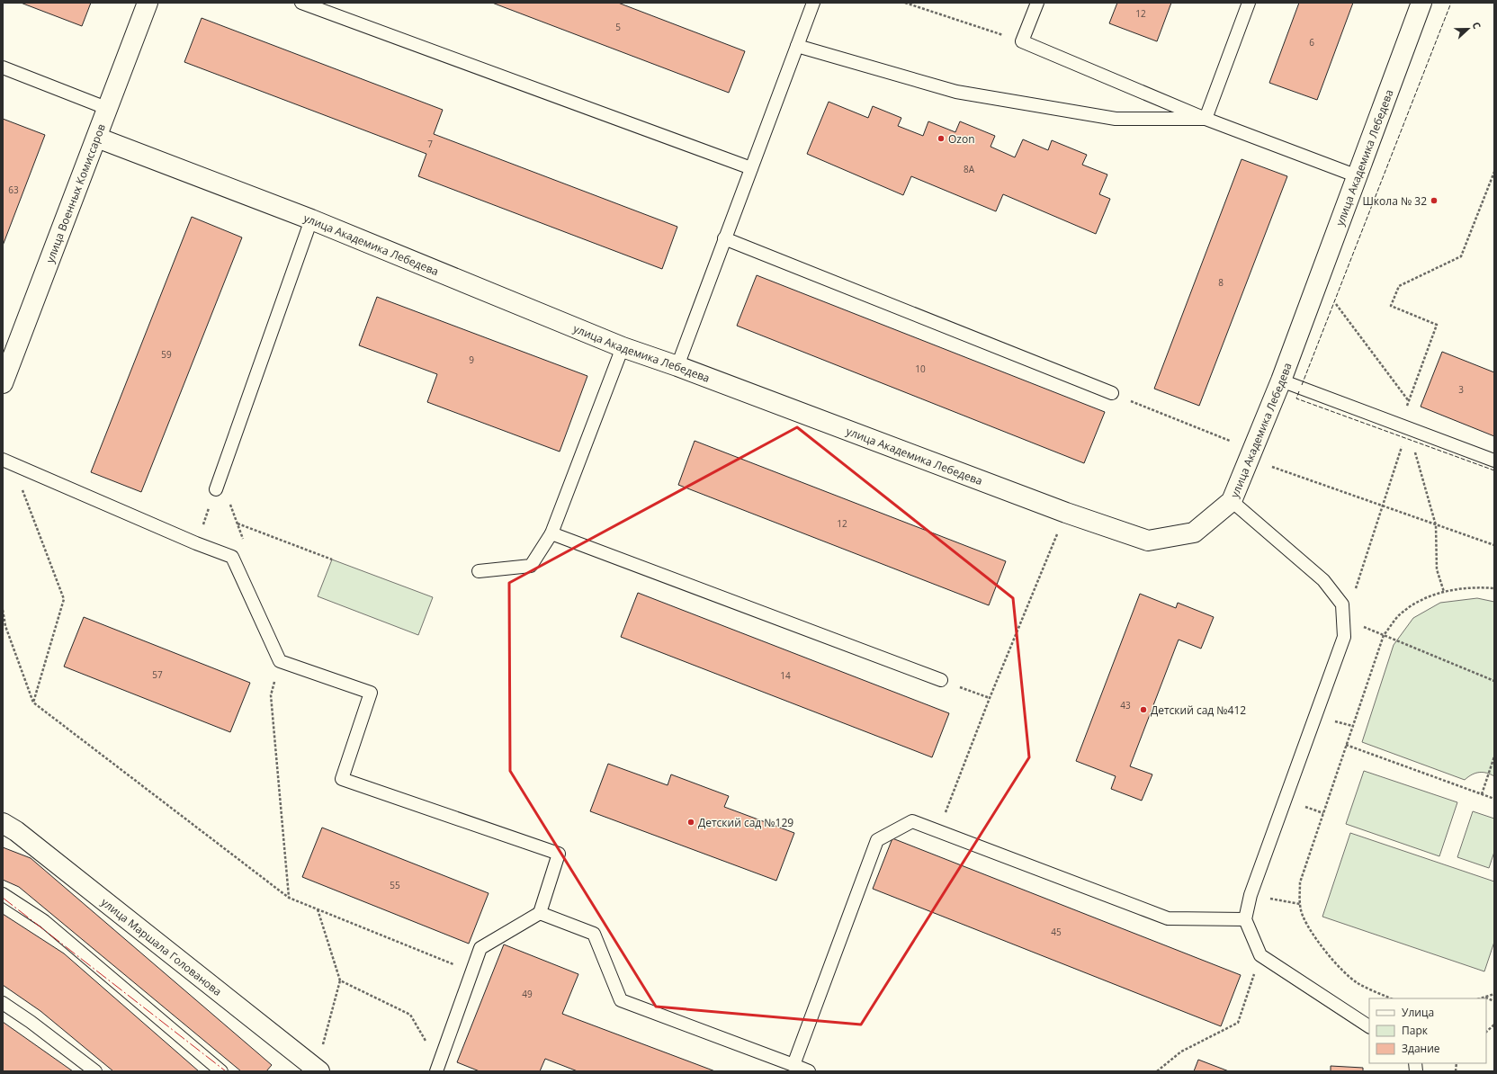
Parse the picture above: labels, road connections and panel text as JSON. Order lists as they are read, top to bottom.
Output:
{
  "streets": {
    "street": ["улица Академика Лебедева", "улица Военных Комиссаров", "улица Маршала Голованова"]
  },
  "crossings": [
    ["улица Академика Лебедева", "улица Военных Комиссаров"]
  ],
  "places": [
    "Ozon",
    "Школа № 32",
    "Детский сад №412",
    "Детский сад №129"
  ],
  "house_numbers": [
    "12",
    "5",
    "6",
    "7",
    "8А",
    "63",
    "8",
    "59",
    "9",
    "10",
    "3",
    "12",
    "57",
    "14",
    "43",
    "55",
    "45",
    "49"
  ],
  "legend": ["Улица", "Парк", "Здание"],
  "north": "right"
}
